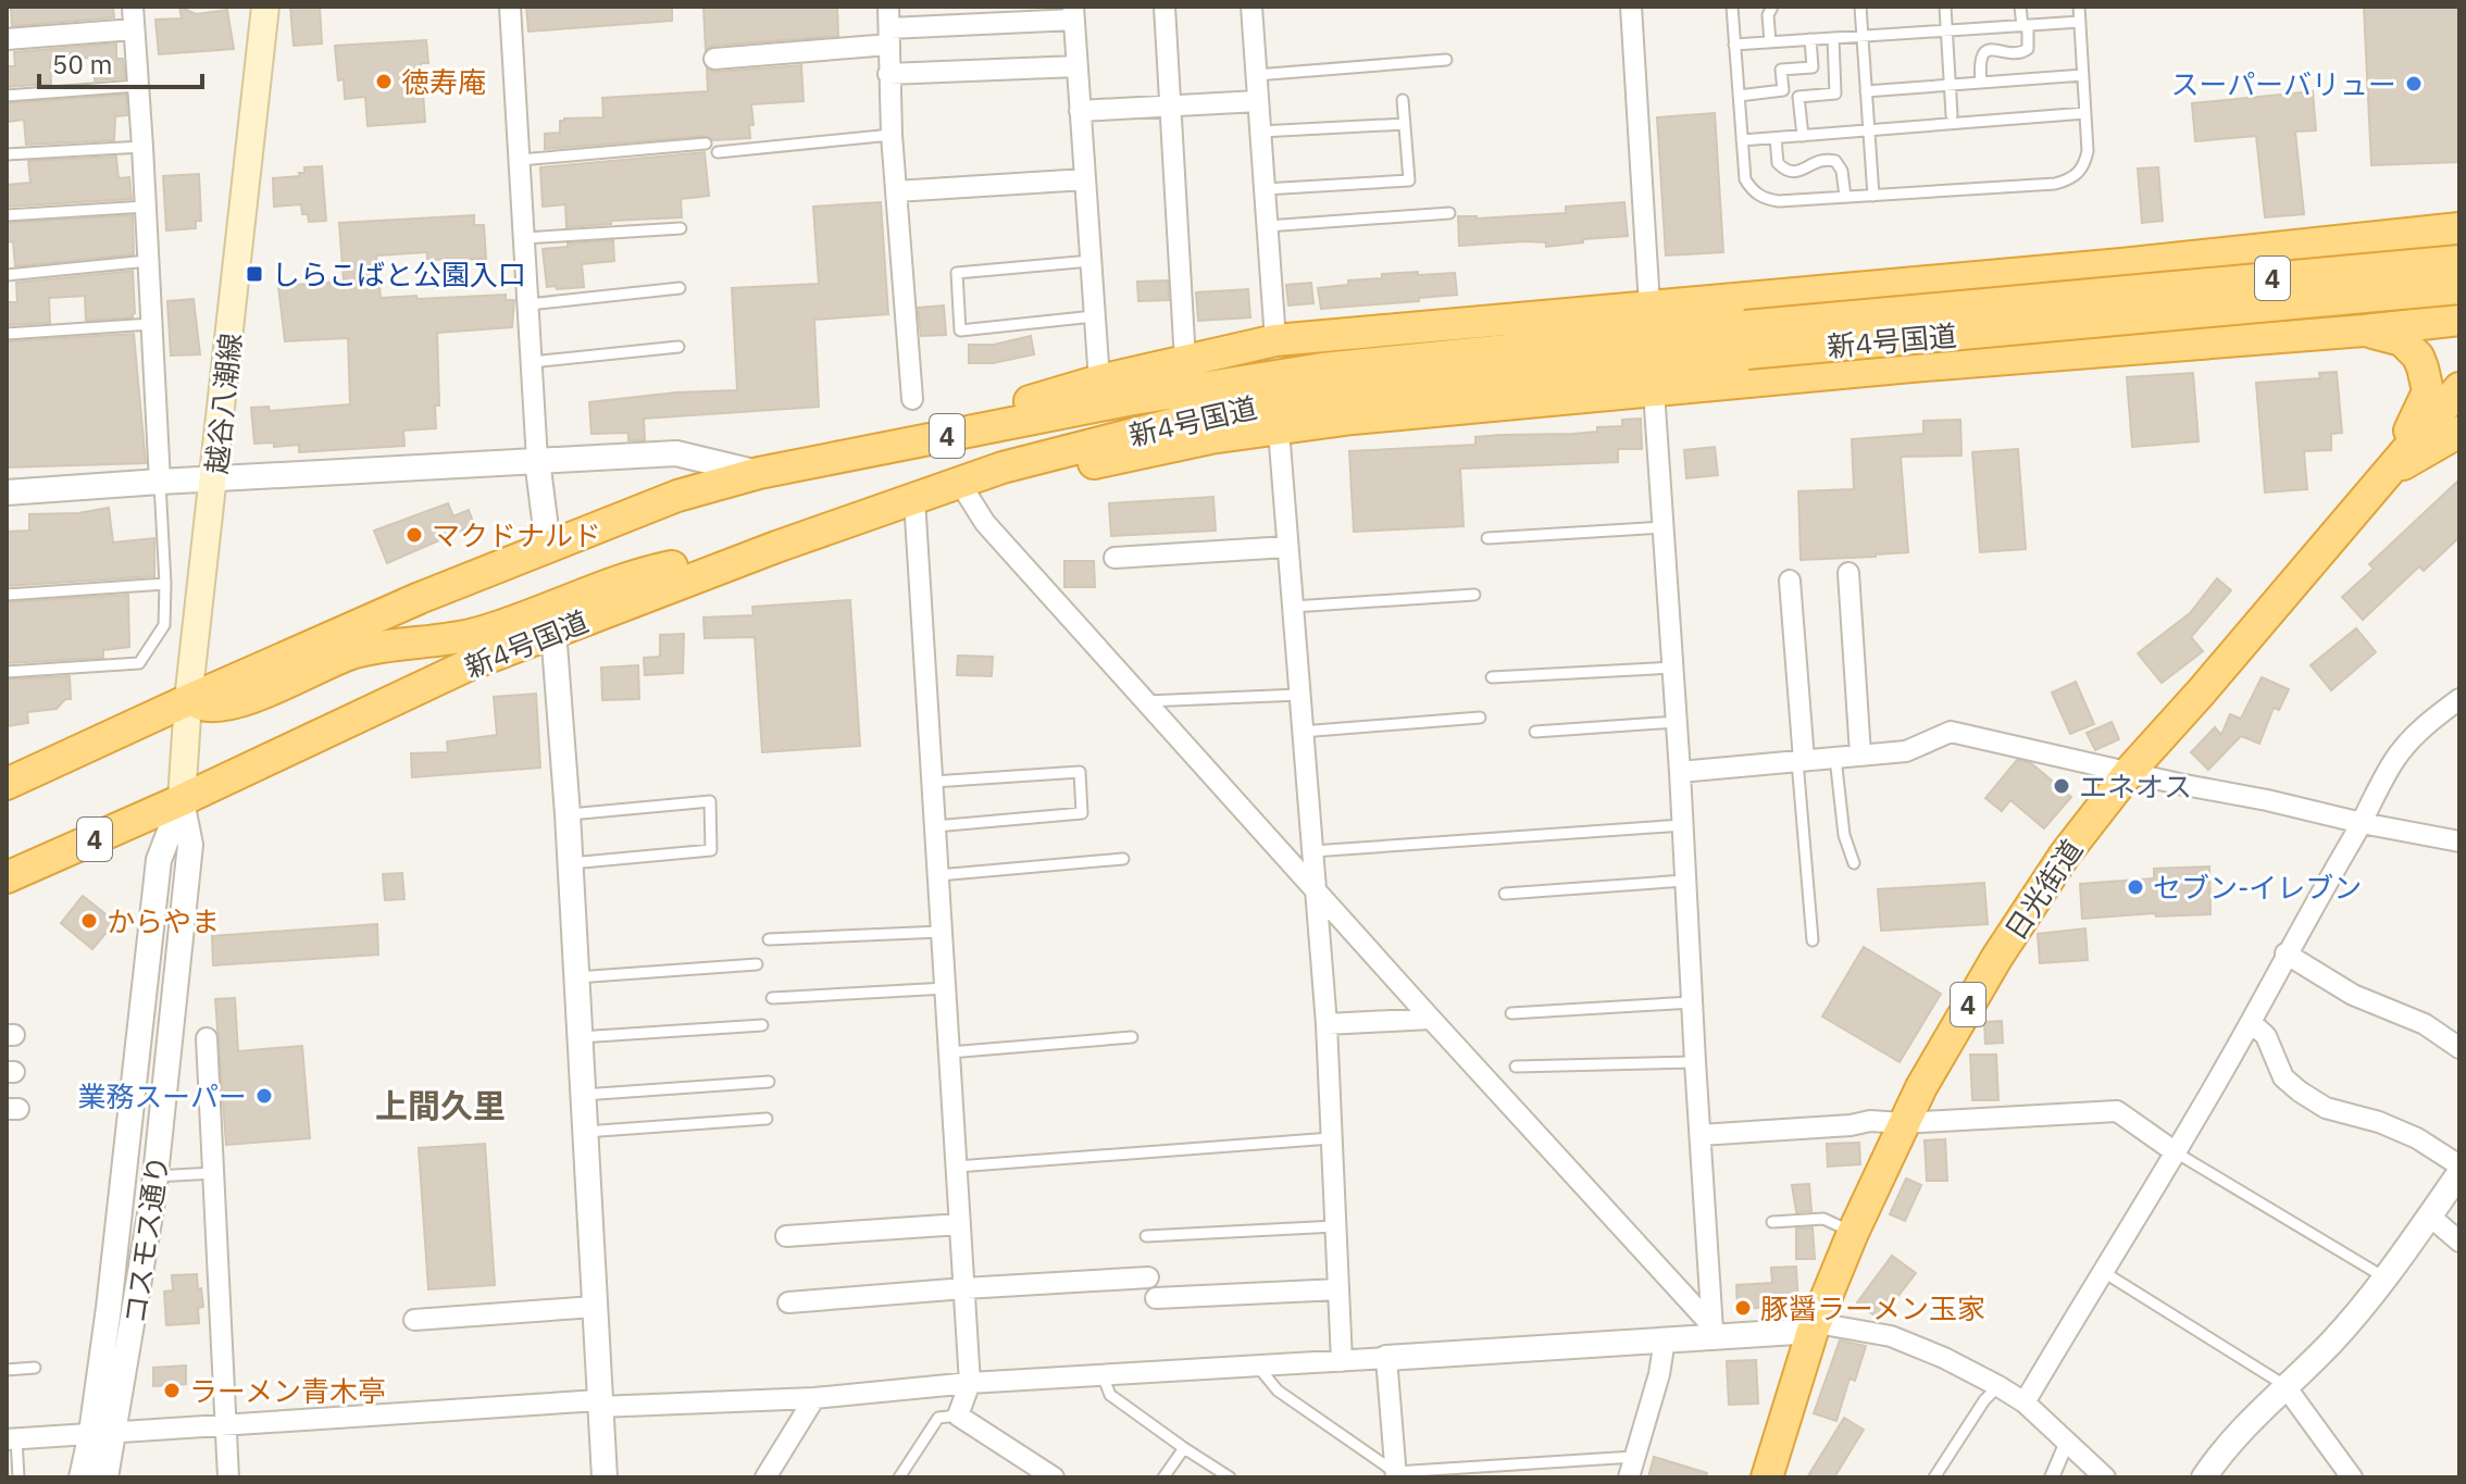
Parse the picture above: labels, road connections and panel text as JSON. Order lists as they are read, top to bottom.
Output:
{
  "streets": {
    "highway": ["4", "新4号国道", "日光街道"],
    "main road": ["越谷八潮線"],
    "street": ["コスモス通り"]
  },
  "crossings": [
    ["4", "日光街道"],
    ["新4号国道", "越谷八潮線"],
    ["新4号国道", "コスモス通り"],
    ["越谷八潮線", "コスモス通り"]
  ],
  "districts": ["上間久里"],
  "places": {
    "other": [
      "徳寿庵",
      "スーパーバリュー",
      "マクドナルド",
      "エネオス",
      "セブン-イレブン",
      "からやま",
      "業務スーパー",
      "豚醤ラーメン玉家",
      "ラーメン青木亭"
    ],
    "transit": ["しらこばと公園入口"]
  },
  "scale_bar": "50 m"
}
